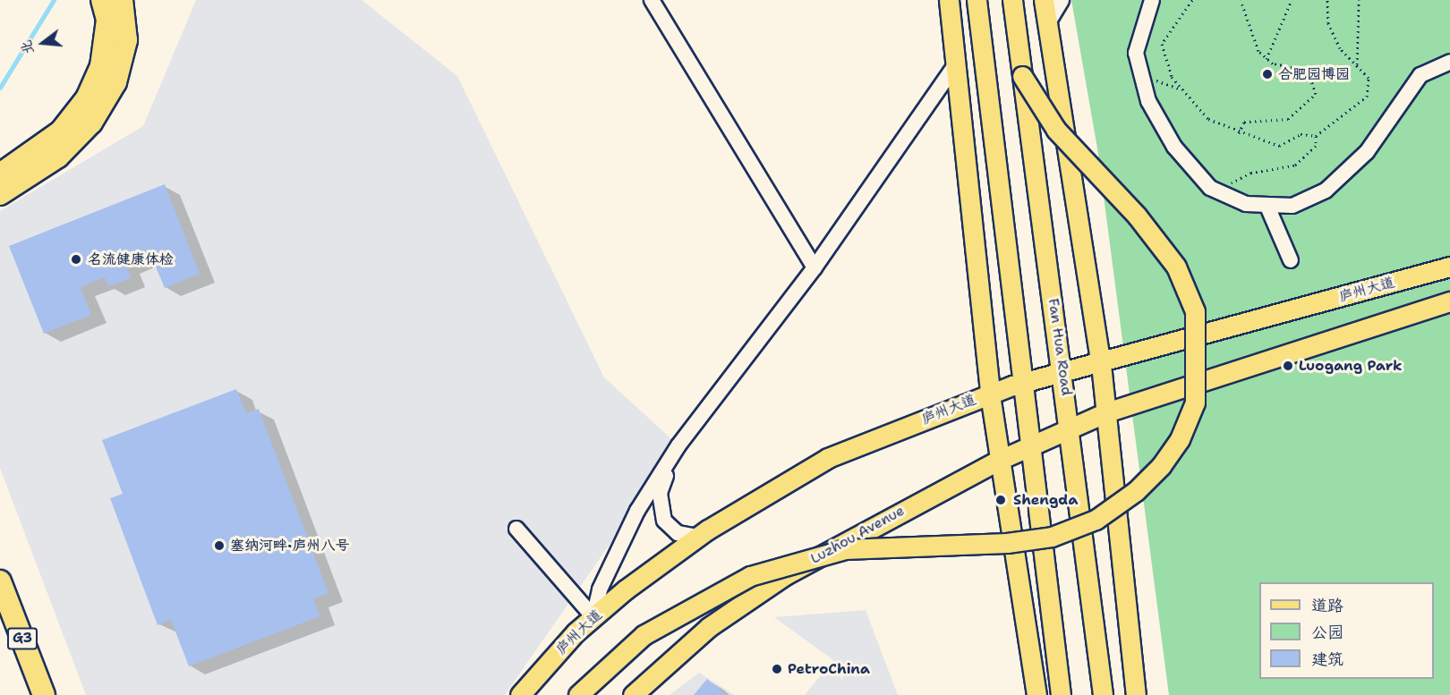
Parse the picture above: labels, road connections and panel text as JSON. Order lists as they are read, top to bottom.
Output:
{
  "streets": {
    "highway": ["G3"],
    "main road": ["庐州大道", "Fan Hua Road", "Luzhou Avenue"]
  },
  "crossings": [
    ["庐州大道", "Fan Hua Road"],
    ["Fan Hua Road", "Luzhou Avenue"]
  ],
  "places": [
    "合肥园博园",
    "名流健康体检",
    "Luogang Park",
    "Shengda",
    "塞纳河畔·庐州八号",
    "PetroChina"
  ],
  "legend": ["道路", "公园", "建筑"],
  "north": "left"
}
